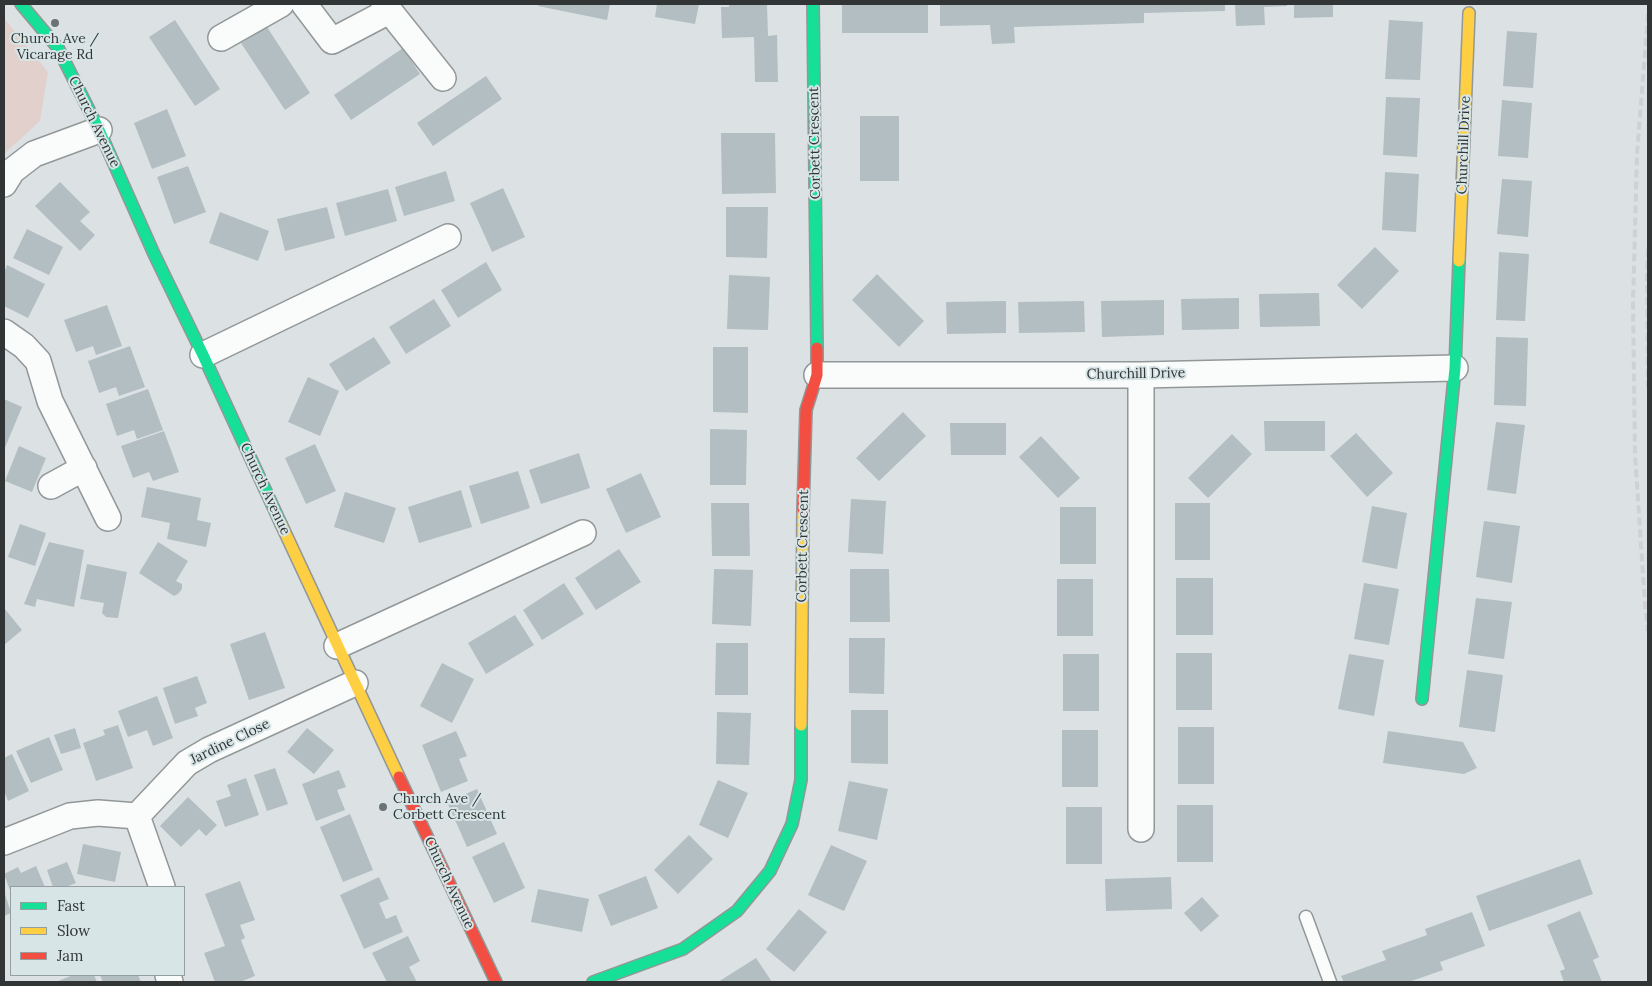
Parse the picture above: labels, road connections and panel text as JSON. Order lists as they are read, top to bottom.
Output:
{
  "streets": {
    "street": [
      "Church Avenue",
      "Corbett Crescent",
      "Churchill Drive",
      "Jardine Close"
    ]
  },
  "crossings": [
    ["Church Avenue", "Jardine Close"],
    ["Corbett Crescent", "Churchill Drive"]
  ],
  "places": ["Church Ave / Vicarage Rd", "Church Ave / Corbett Crescent"],
  "legend": ["Fast", "Slow", "Jam"]
}
